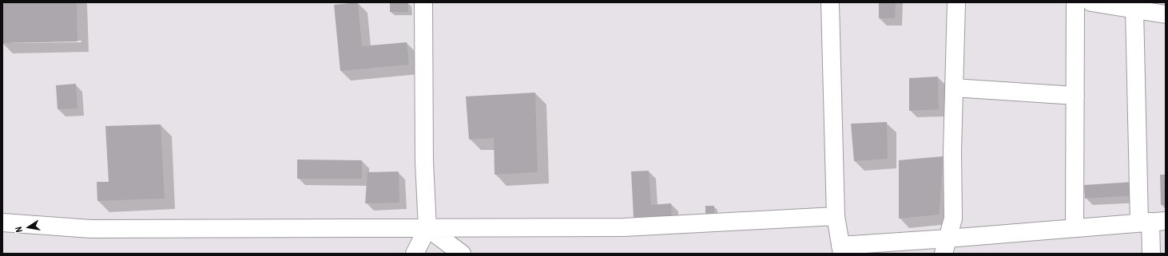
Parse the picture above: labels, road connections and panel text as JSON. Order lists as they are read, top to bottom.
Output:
{
  "north": "left"
}
